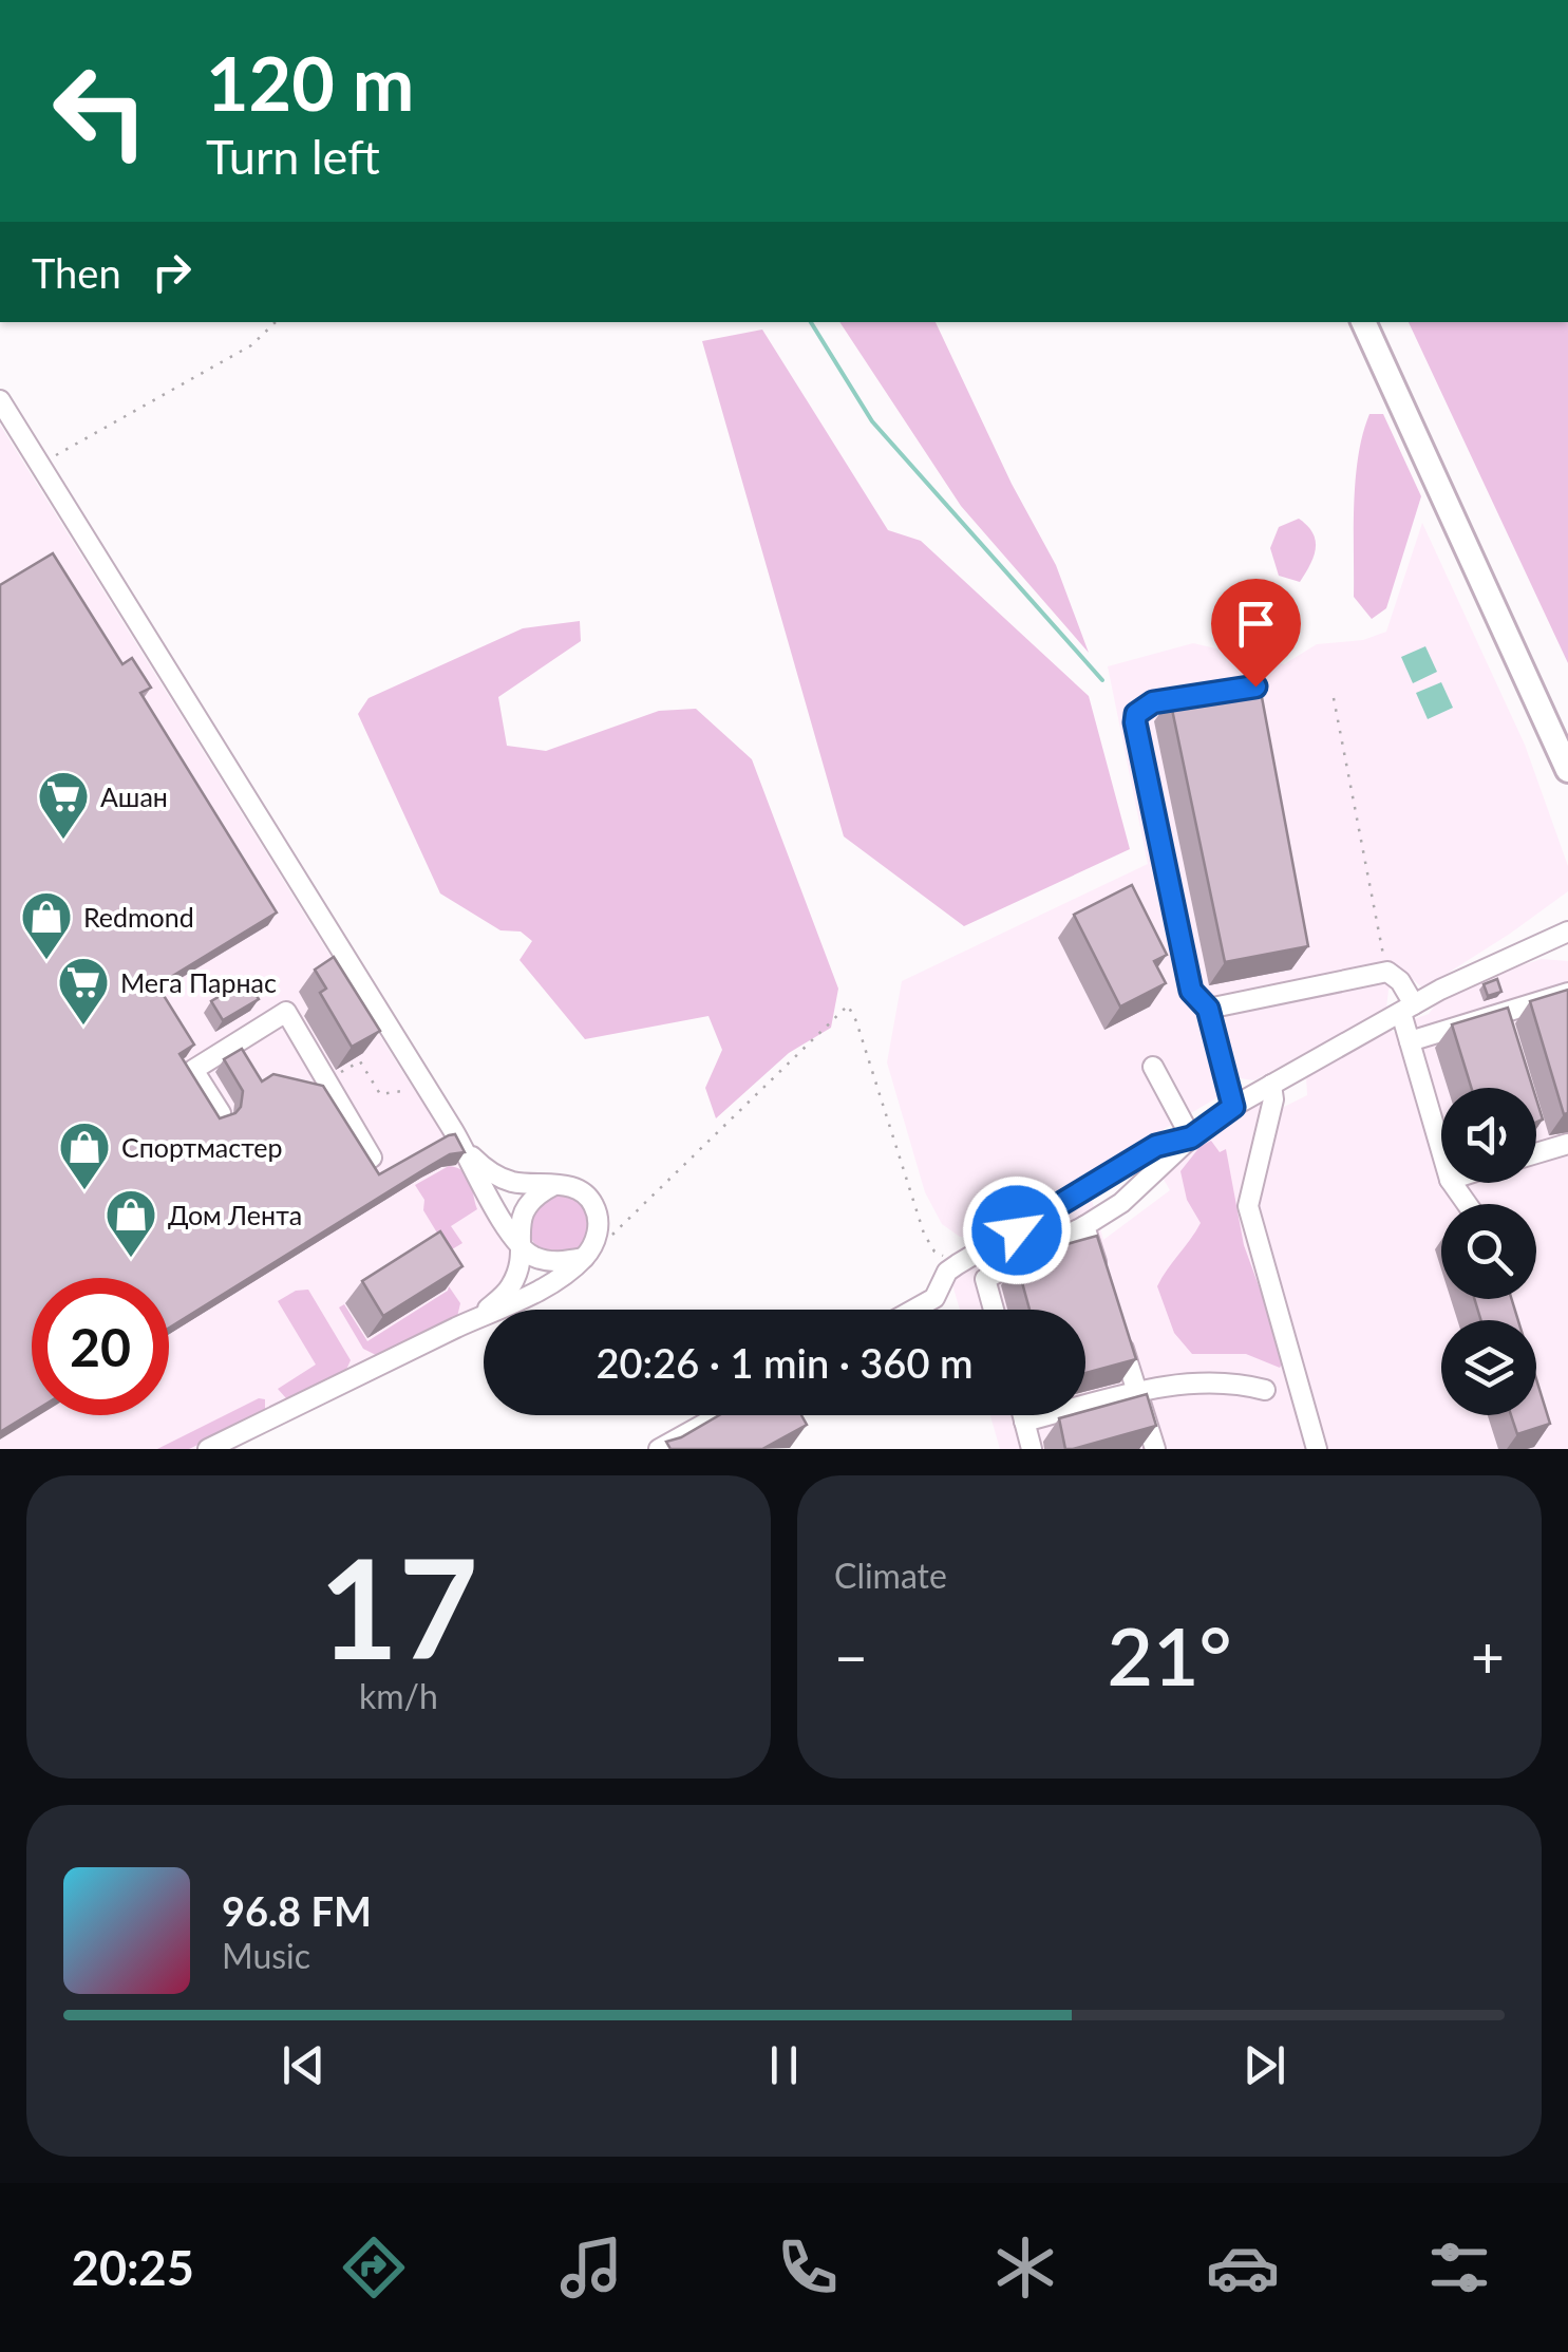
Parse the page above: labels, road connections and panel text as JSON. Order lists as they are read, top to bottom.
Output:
{
  "places": {
    "supermarket": ["Ашан", "Мега Парнас"],
    "shop": ["Redmond", "Спортмастер", "Дом Лента"]
  },
  "page": {
    "turn": ["120 m", "Turn left"],
    "then": "Then",
    "limit": "20",
    "trip": "20:26 · 1 min · 360 m",
    "tile": [
      ["17", "km/h"],
      "Climate"
    ],
    "heat": ["−", "21°", "+"],
    "song": ["96.8 FM", "Music"],
    "tabs": "20:25"
  }
}
